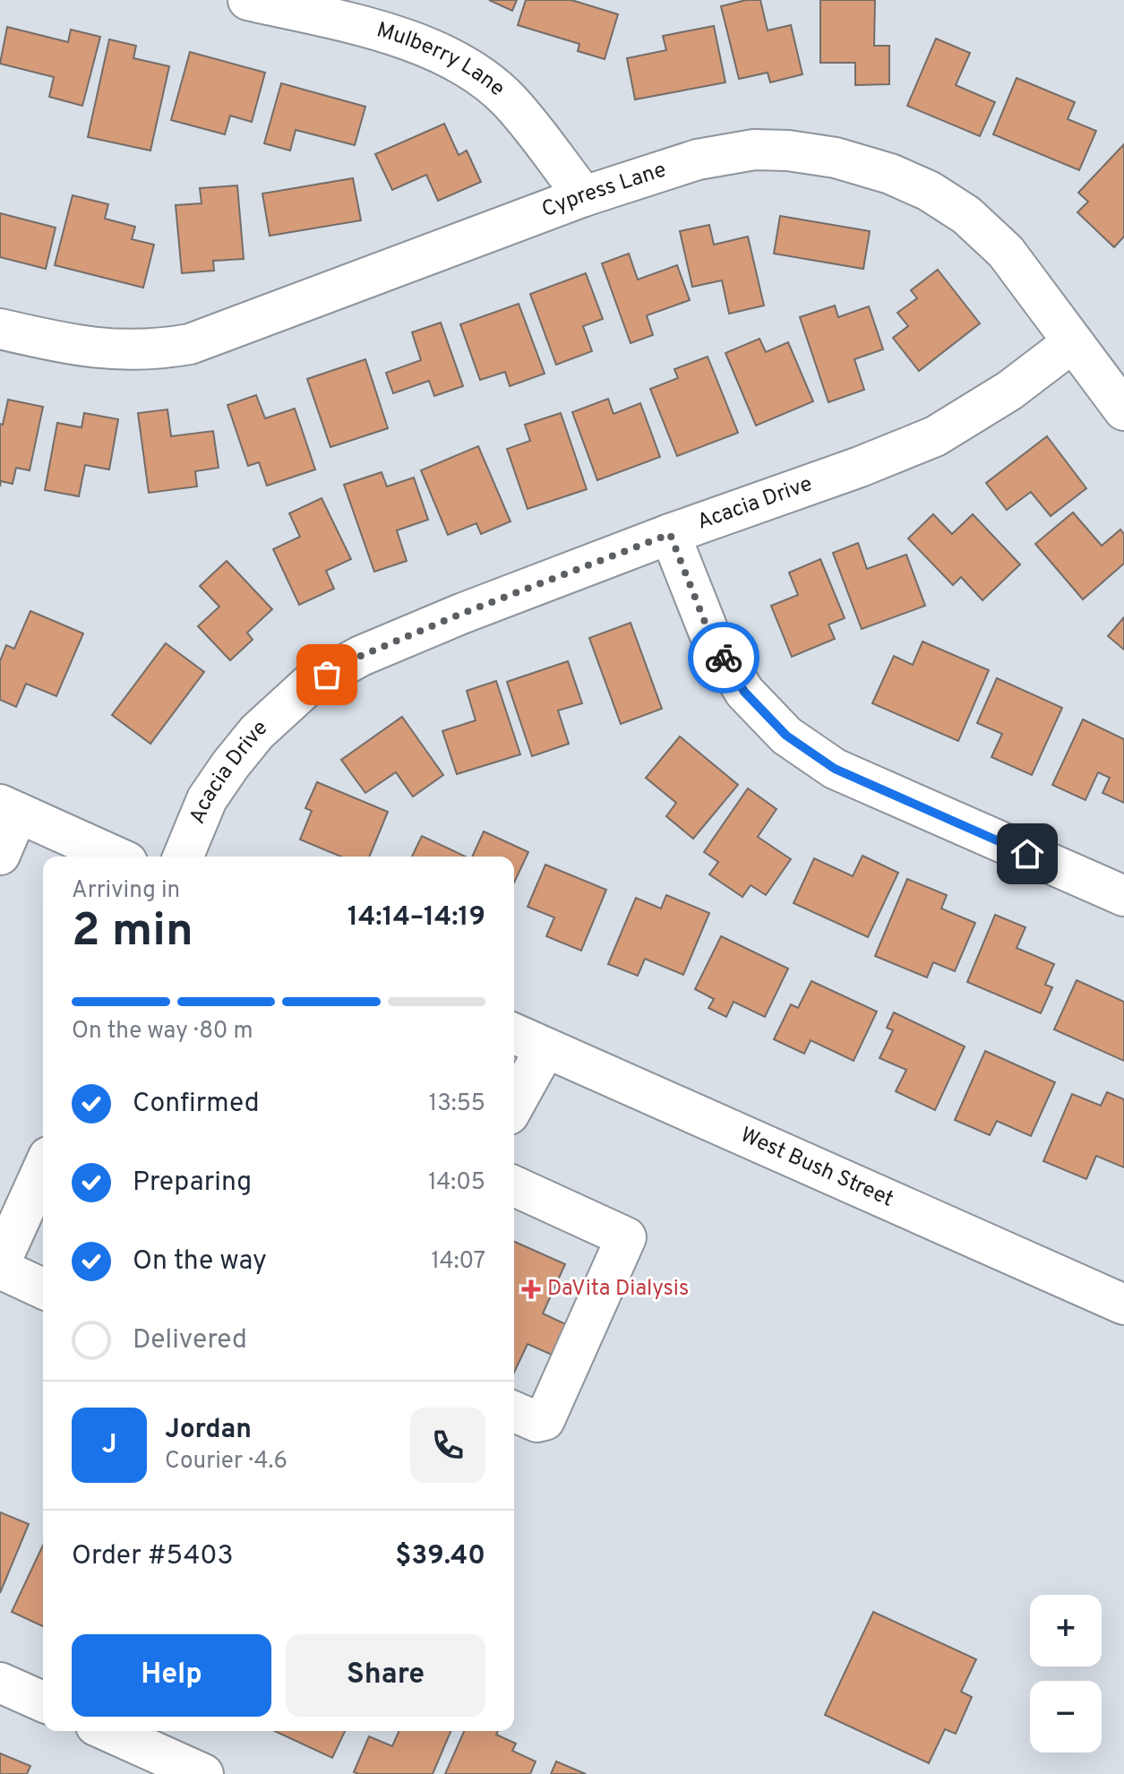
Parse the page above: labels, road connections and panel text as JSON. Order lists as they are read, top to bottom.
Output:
{
  "streets": {
    "street": [
      "Mulberry Lane",
      "Cypress Lane",
      "Acacia Drive",
      "West Bush Street"
    ]
  },
  "crossings": [
    ["Mulberry Lane", "Cypress Lane"],
    ["Cypress Lane", "Acacia Drive"]
  ],
  "places": {
    "health": ["DaVita Dialysis"]
  },
  "page": {
    "heading": ["2 min", "Arriving in", "14:14–14:19"],
    "panel": [
      "Jordan",
      "Courier · 4.6",
      "Order #5403",
      "$39.40"
    ],
    "bar": "On the way · 80 m",
    "list": [
      ["Confirmed", "13:55"],
      ["Preparing", "14:05"],
      ["On the way", "14:07"],
      "Delivered"
    ],
    "round": "J",
    "map_buttons": ["+", "−"],
    "buttons": ["Help", "Share"]
  }
}
